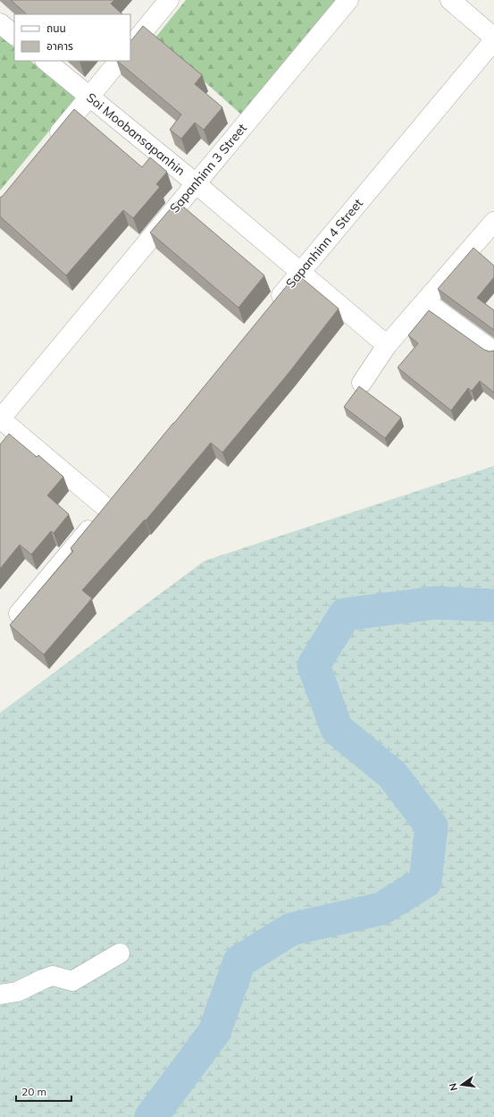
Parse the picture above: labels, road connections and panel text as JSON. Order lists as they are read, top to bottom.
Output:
{
  "streets": {
    "street": ["Soi Moobansapanhin", "Sapanhinn 3 Street", "Sapanhinn 4 Street"]
  },
  "crossings": [
    ["Soi Moobansapanhin", "Sapanhinn 3 Street"],
    ["Soi Moobansapanhin", "Sapanhinn 4 Street"]
  ],
  "legend": ["ถนน", "อาคาร"],
  "scale_bar": "20 m",
  "north": "left"
}
